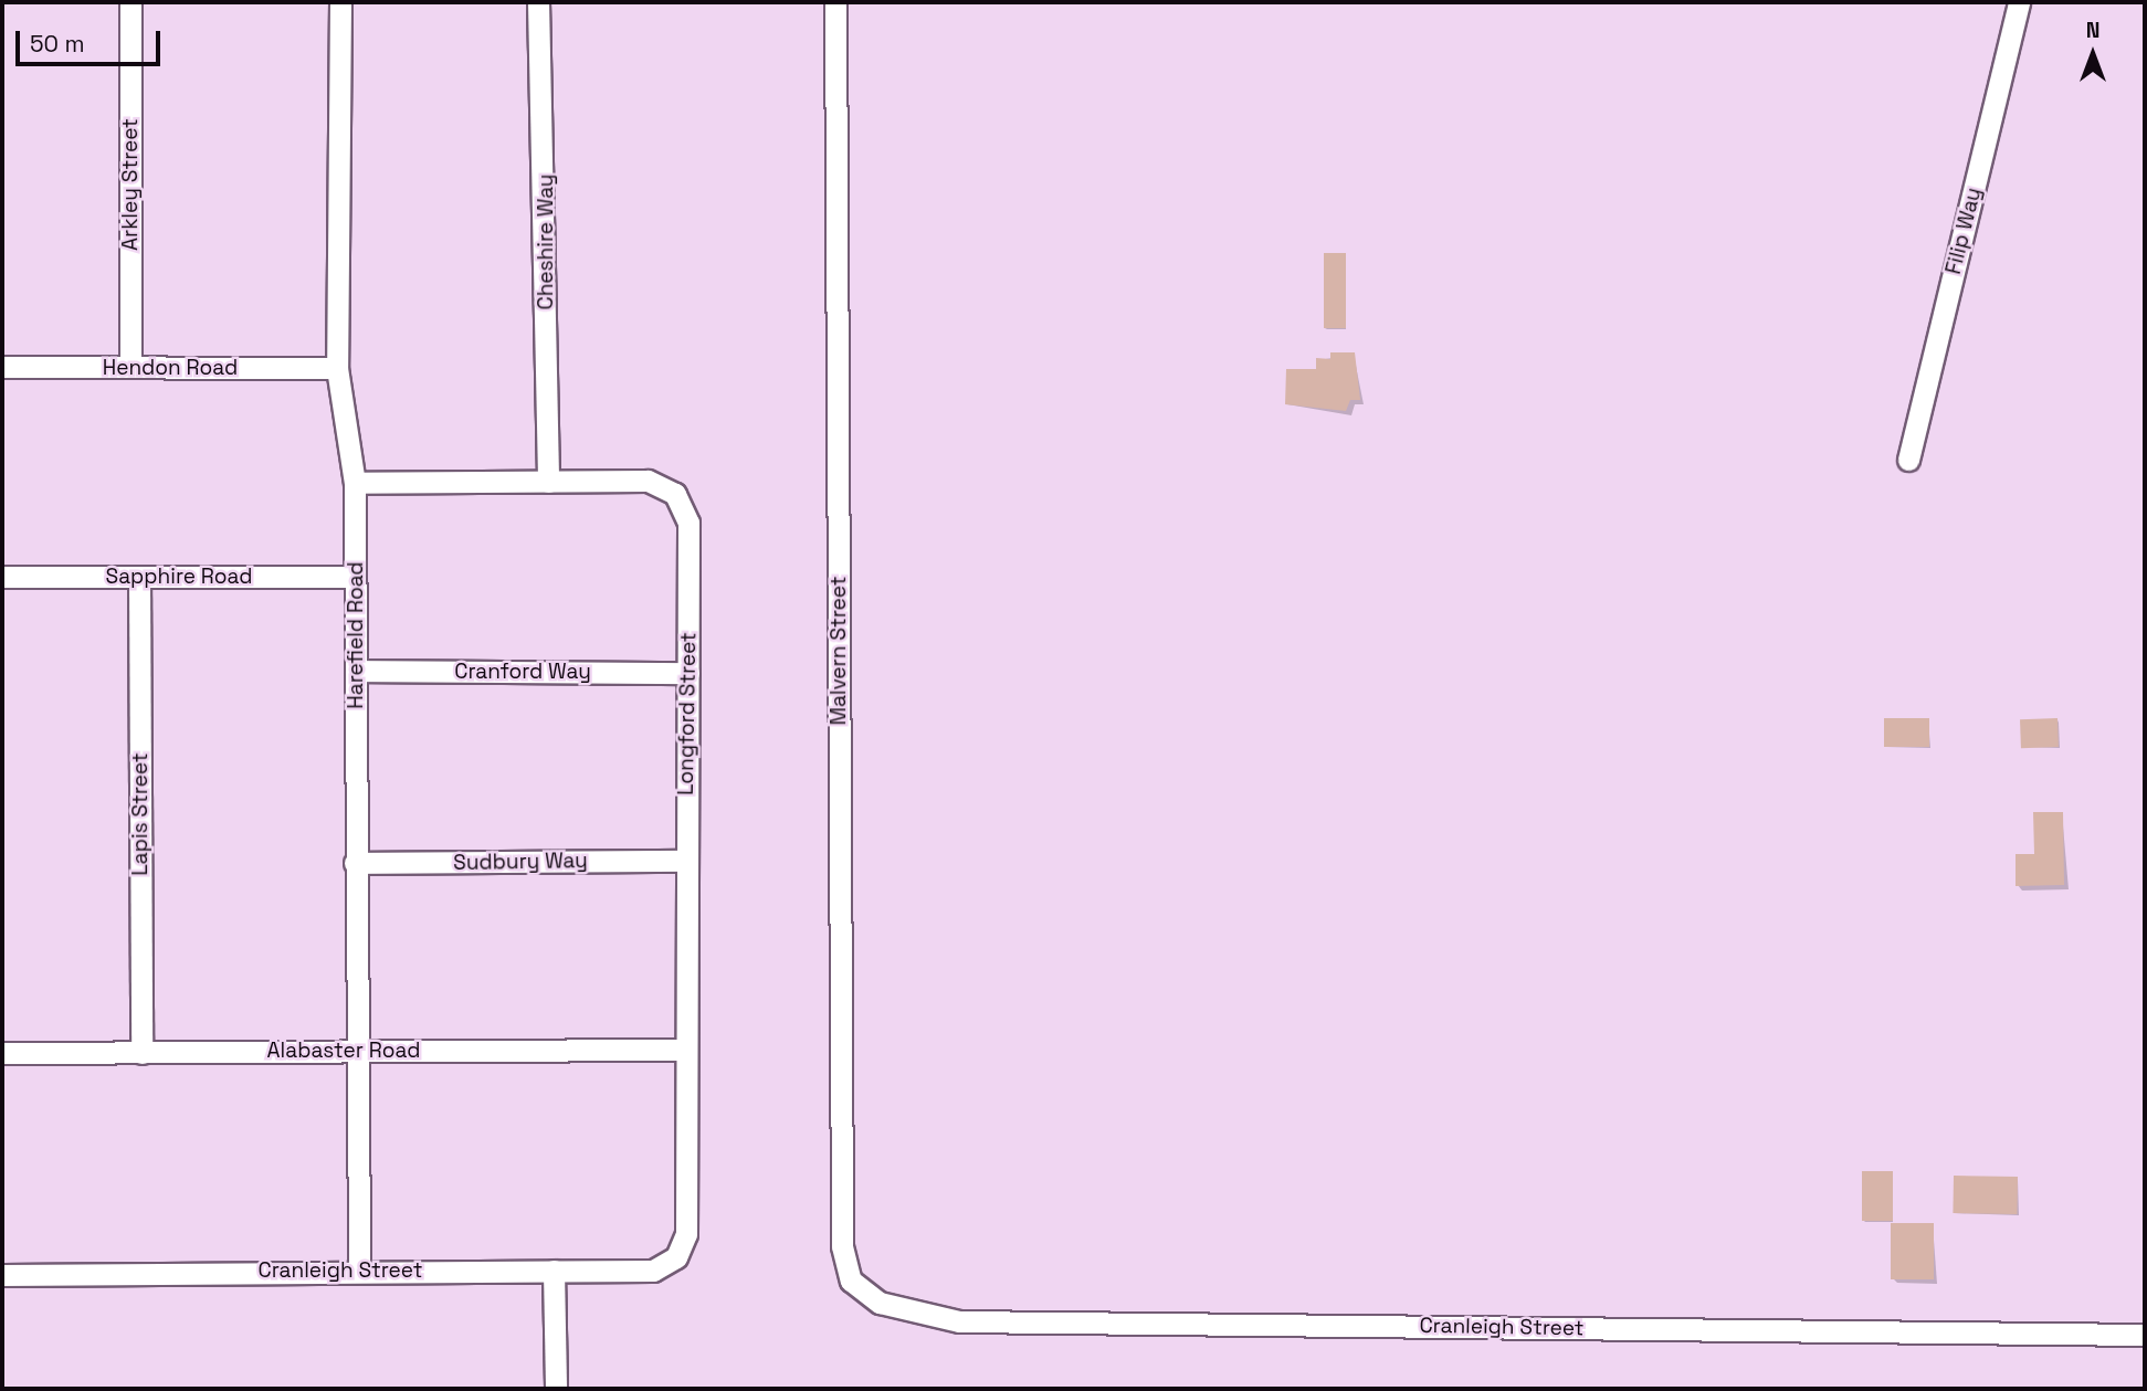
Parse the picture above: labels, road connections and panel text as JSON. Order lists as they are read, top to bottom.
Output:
{
  "streets": {
    "street": [
      "Arkley Street",
      "Filip Way",
      "Cheshire Way",
      "Hendon Road",
      "Sapphire Road",
      "Harefield Road",
      "Malvern Street",
      "Cranford Way",
      "Longford Street",
      "Lapis Street",
      "Sudbury Way",
      "Alabaster Road",
      "Cranleigh Street"
    ]
  },
  "crossings": [
    ["Arkley Street", "Hendon Road"],
    ["Cheshire Way", "Longford Street"],
    ["Hendon Road", "Harefield Road"],
    ["Sapphire Road", "Harefield Road"],
    ["Sapphire Road", "Lapis Street"],
    ["Harefield Road", "Cranford Way"],
    ["Harefield Road", "Longford Street"],
    ["Harefield Road", "Sudbury Way"],
    ["Harefield Road", "Alabaster Road"],
    ["Harefield Road", "Cranleigh Street"],
    ["Malvern Street", "Cranleigh Street"],
    ["Cranford Way", "Longford Street"],
    ["Longford Street", "Sudbury Way"],
    ["Longford Street", "Alabaster Road"],
    ["Longford Street", "Cranleigh Street"],
    ["Lapis Street", "Alabaster Road"]
  ],
  "scale_bar": "50 m",
  "north": "top"
}
